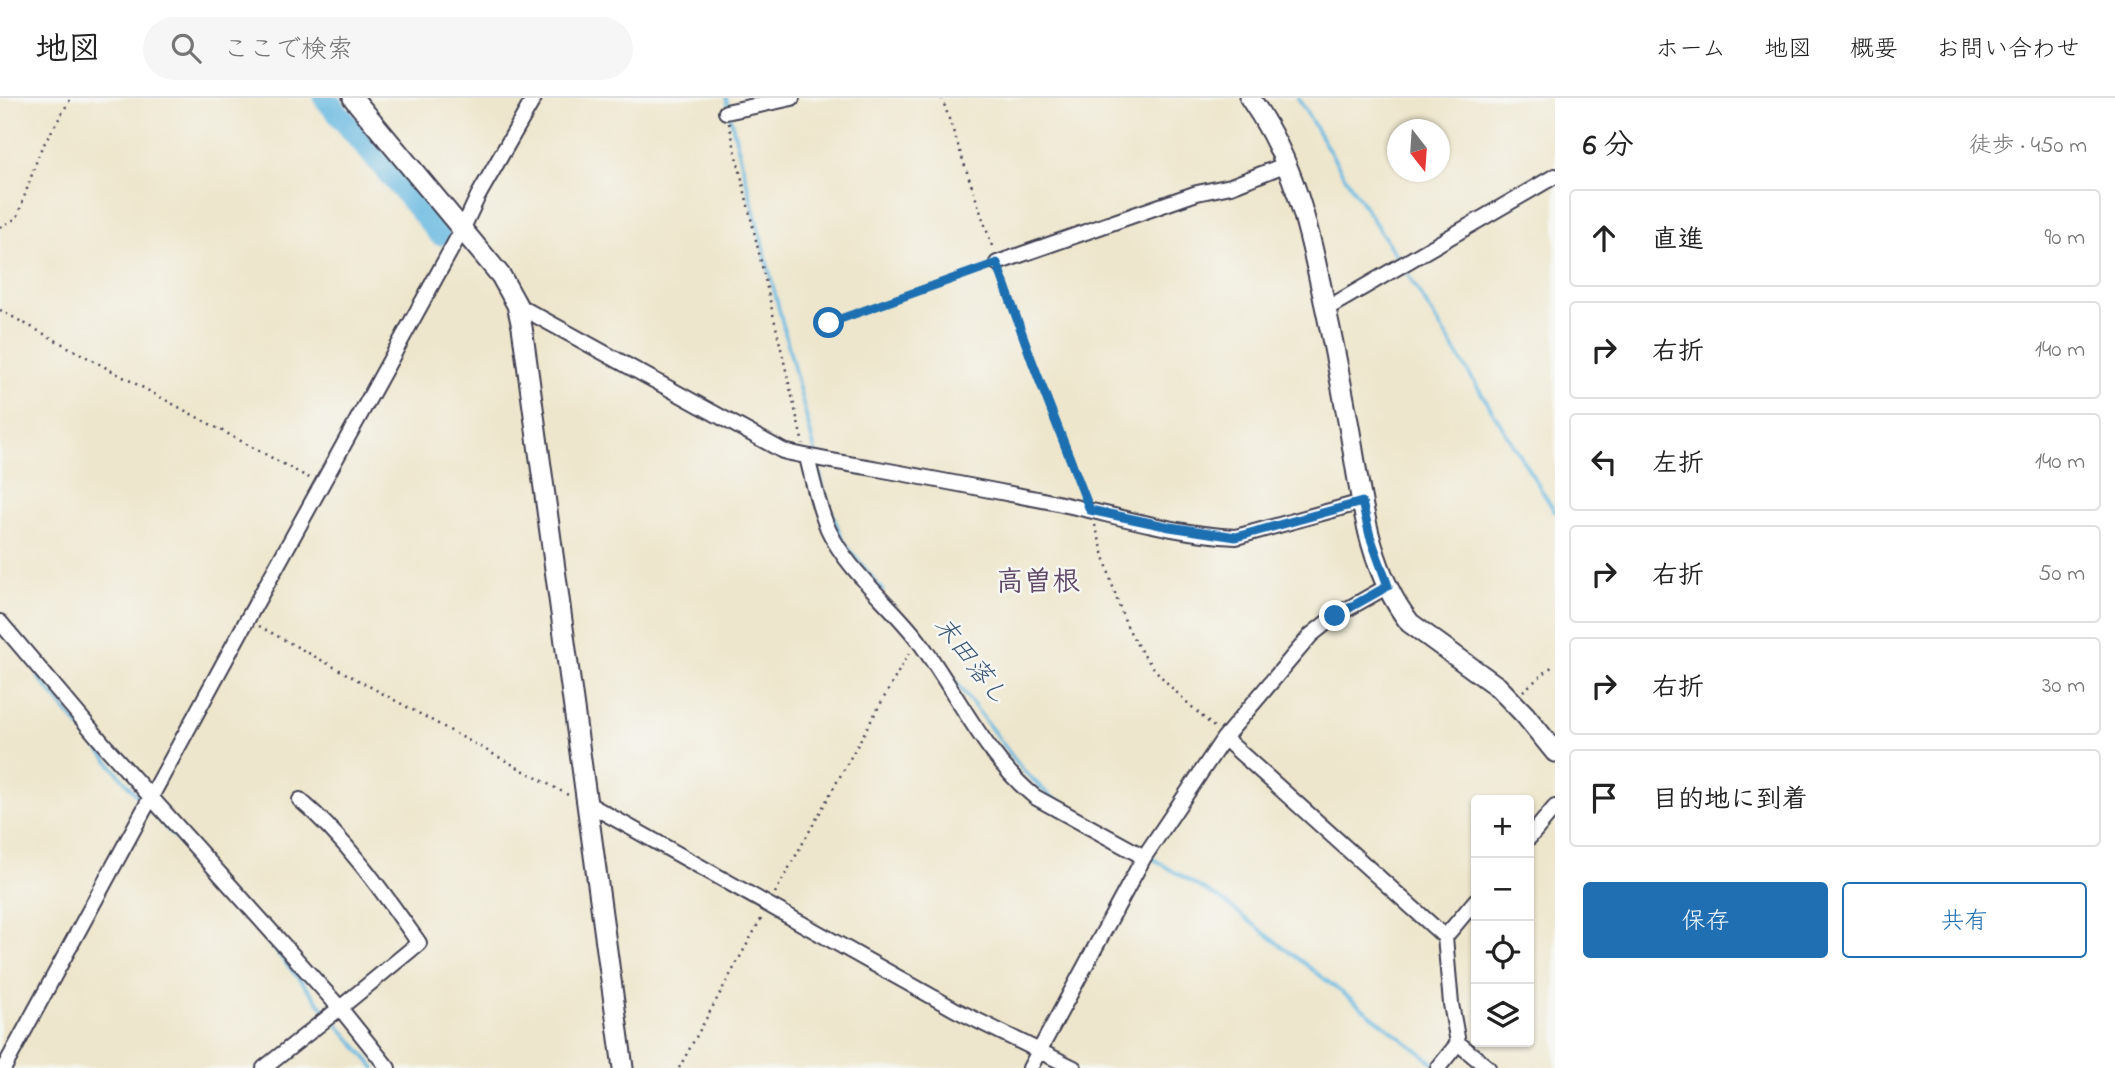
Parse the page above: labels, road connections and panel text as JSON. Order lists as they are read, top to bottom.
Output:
{
  "districts": ["高曽根"],
  "water": ["末田落し"],
  "north": "bottom",
  "page": {
    "header": "地図",
    "search": "ここで検索",
    "nav": [
      "ホーム",
      "地図",
      "概要",
      "お問い合わせ"
    ],
    "heading": ["6 分", "徒歩 · 450 m"],
    "list": [
      ["直進", "90 m"],
      ["右折", "140 m"],
      ["左折", "140 m"],
      ["右折", "50 m"],
      ["右折", "30 m"],
      "目的地に到着"
    ],
    "map_buttons": ["+", "−"],
    "buttons": ["保存", "共有"]
  }
}
